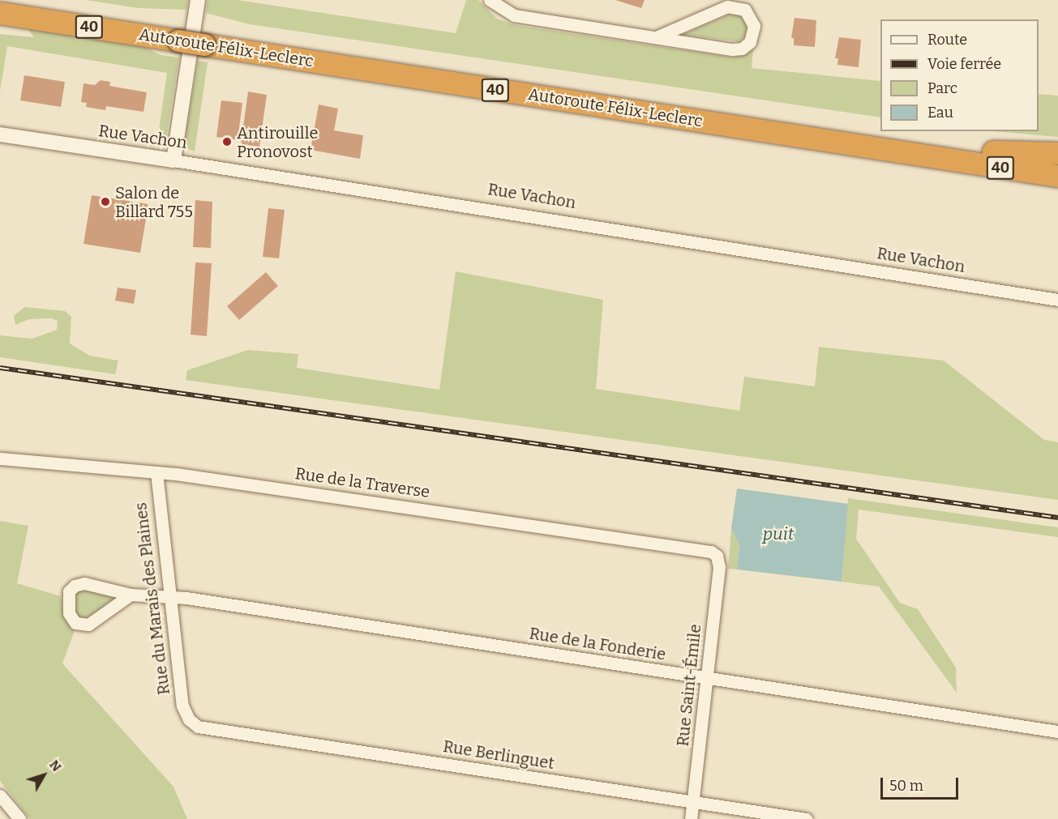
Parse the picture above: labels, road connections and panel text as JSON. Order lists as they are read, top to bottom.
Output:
{
  "streets": {
    "highway": ["40", "Autoroute Félix-Leclerc"],
    "street": [
      "Rue Vachon",
      "Rue de la Traverse",
      "Rue du Marais des Plaines",
      "Rue de la Fonderie",
      "Rue Saint-Émile",
      "Rue Berlinguet"
    ]
  },
  "crossings": [
    ["Rue de la Traverse", "Rue du Marais des Plaines"],
    ["Rue de la Traverse", "Rue Saint-Émile"],
    ["Rue du Marais des Plaines", "Rue de la Fonderie"],
    ["Rue du Marais des Plaines", "Rue Berlinguet"],
    ["Rue de la Fonderie", "Rue Saint-Émile"],
    ["Rue Saint-Émile", "Rue Berlinguet"]
  ],
  "water": ["puit"],
  "places": ["Antirouille Pronovost", "Salon de Billard 755"],
  "legend": [
    "Route",
    "Voie ferrée",
    "Parc",
    "Eau"
  ],
  "scale_bar": "50 m",
  "north": "top right"
}
